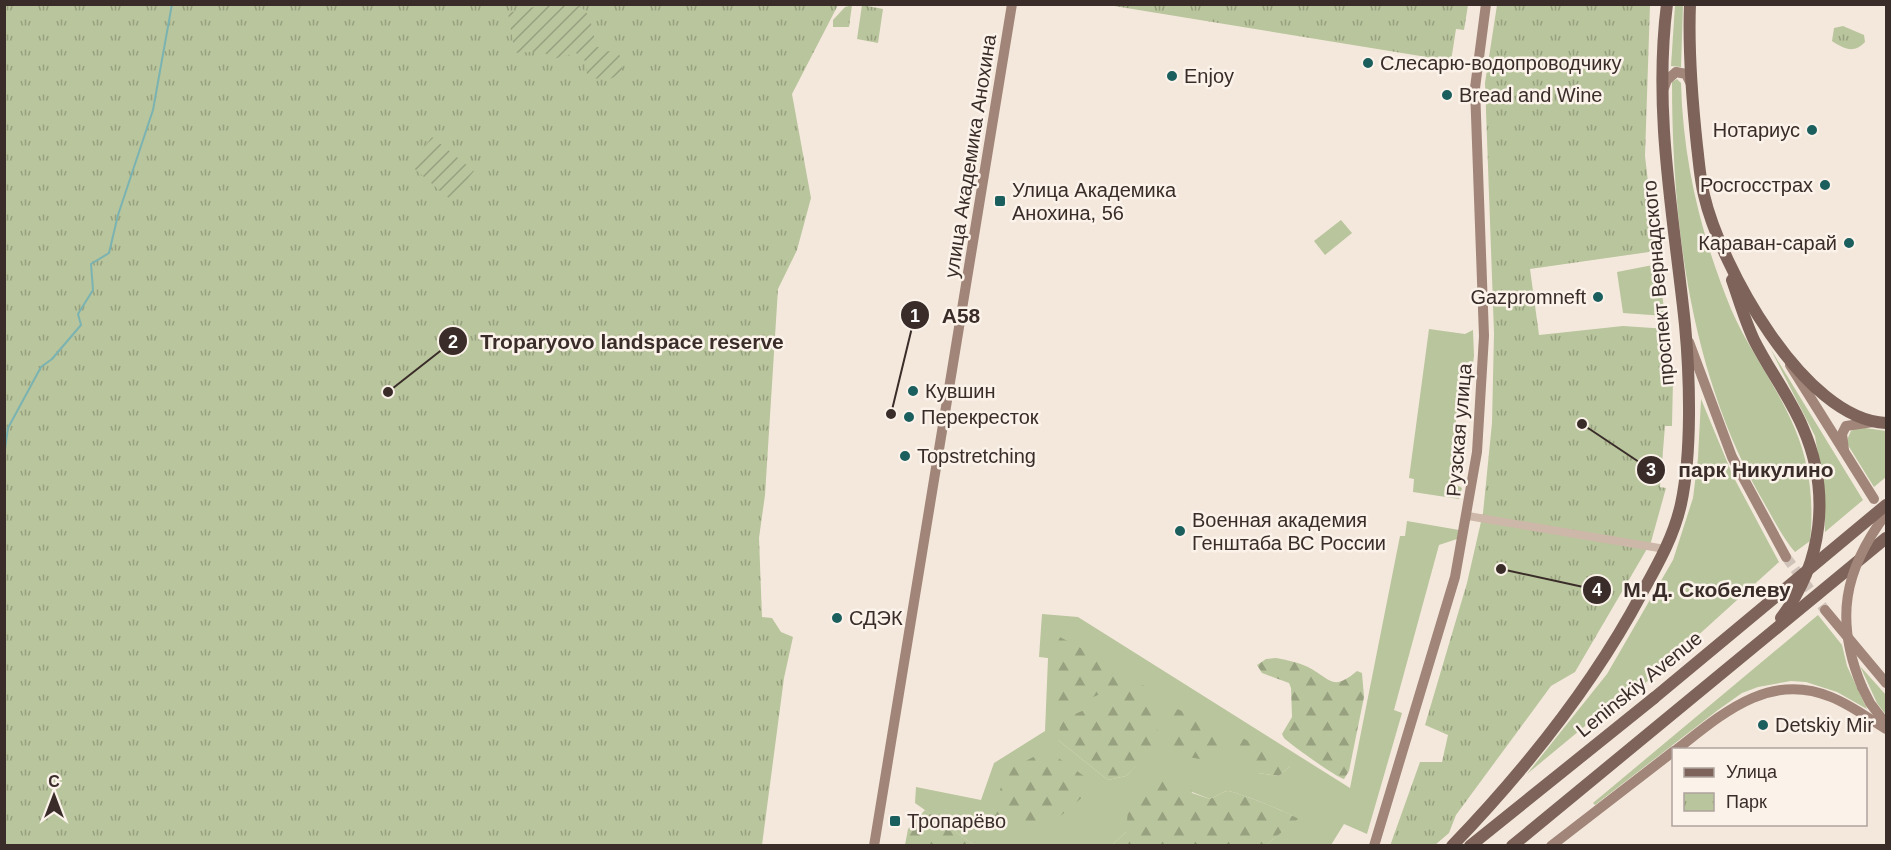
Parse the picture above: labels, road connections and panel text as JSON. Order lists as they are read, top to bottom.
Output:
{
  "streets": {
    "main road": ["проспект Вернадского", "Leninskiy Avenue"],
    "street": ["улица Академика Анохина", "Рузская улица"]
  },
  "places": {
    "other": [
      "Слесарю-водопроводчику",
      "Enjoy",
      "Bread and Wine",
      "Нотариус",
      "Росгосстрах",
      "Караван-сарай",
      "Gazpromneft",
      "Кувшин",
      "Troparyovo landspace reserve",
      "А58",
      "Перекресток",
      "парк Никулино",
      "Topstretching",
      "Военная академия Генштаба ВС России",
      "М. Д. Скобелеву",
      "СДЭК",
      "Detskiy Mir"
    ],
    "transit": ["Улица Академика Анохина, 56", "Тропарёво"]
  },
  "legend": ["Улица", "Парк"],
  "north": "top"
}
